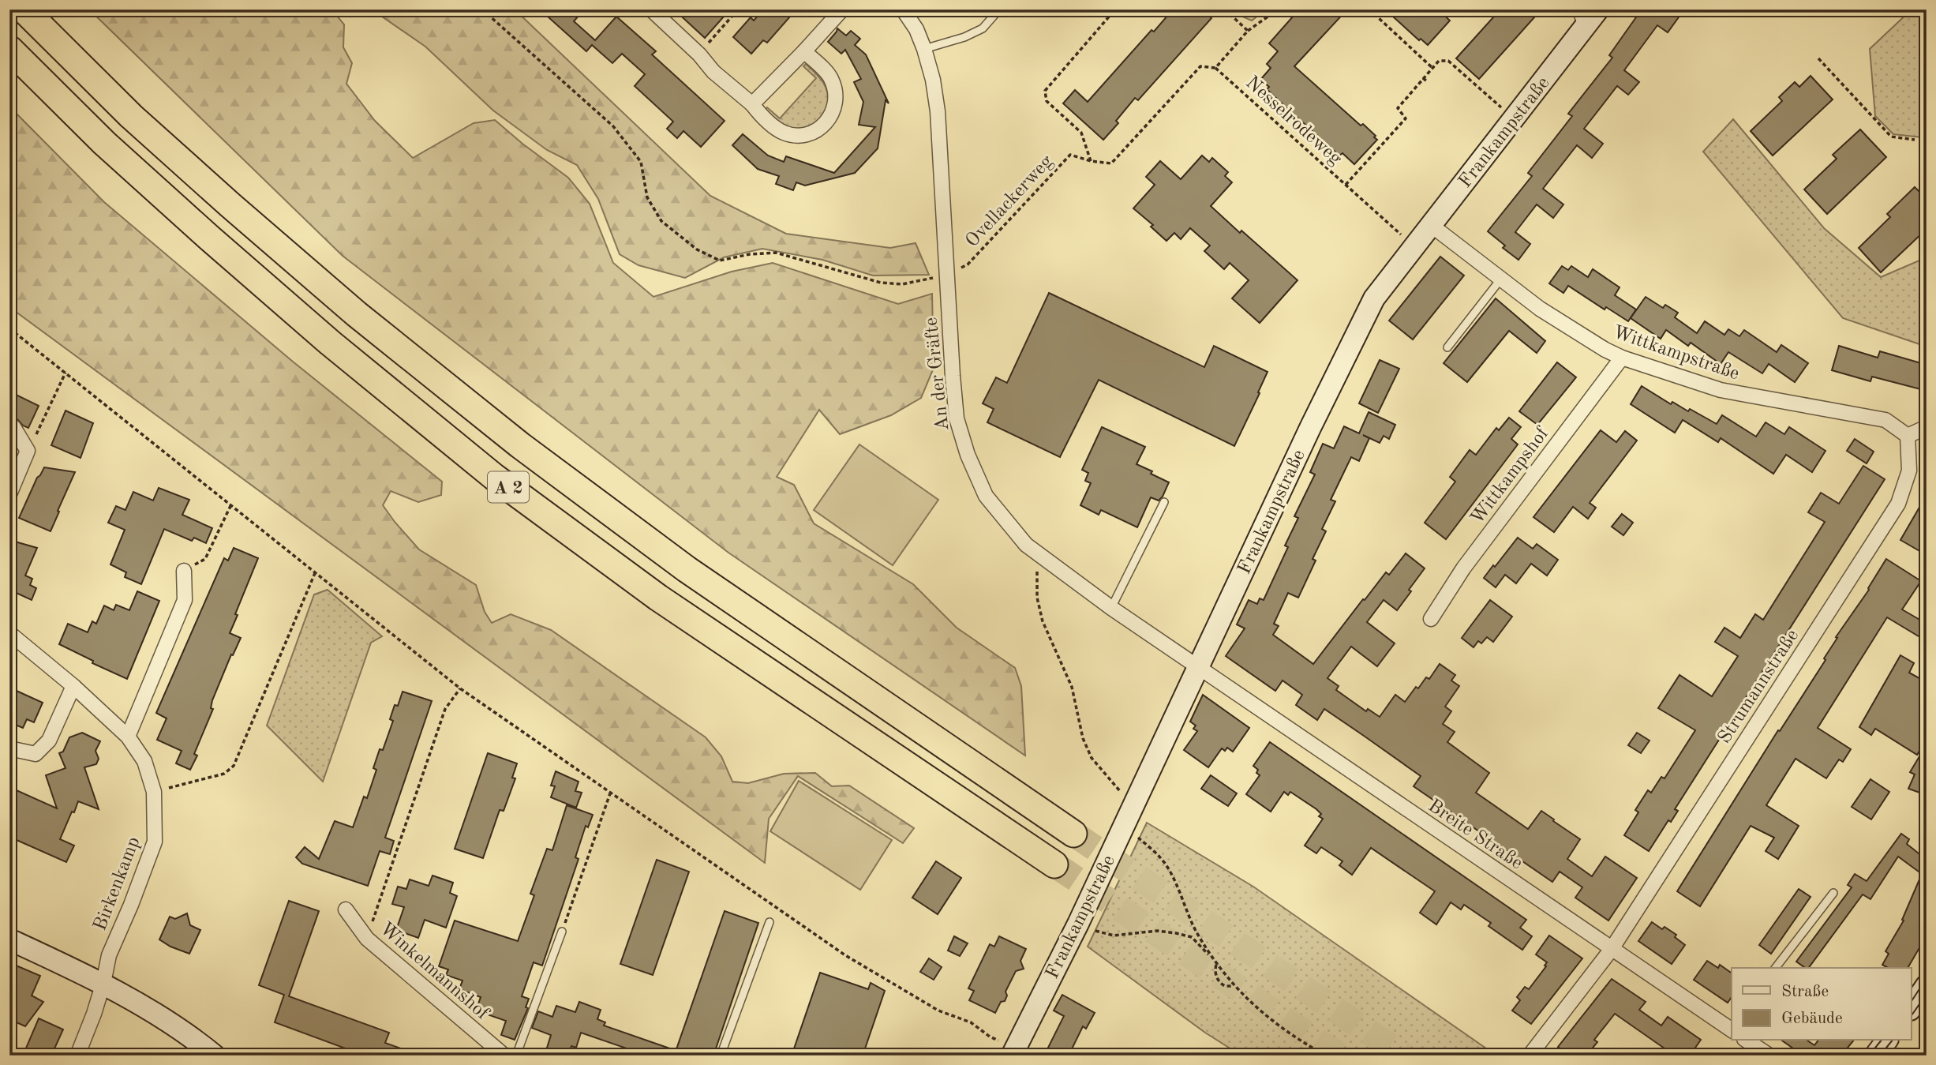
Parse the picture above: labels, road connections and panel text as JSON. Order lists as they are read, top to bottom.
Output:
{
  "streets": {
    "highway": ["A 2"],
    "street": [
      "Frankampstraße",
      "Wittkampstraße",
      "An der Gräfte",
      "Wittkampshof",
      "Strumannstraße",
      "Breite Straße",
      "Birkenkamp",
      "Winkelmannshof"
    ],
    "path": ["Nesselrodeweg", "Ovellackerweg"]
  },
  "crossings": [
    ["Nesselrodeweg", "Frankampstraße"],
    ["Nesselrodeweg", "Ovellackerweg"],
    ["Frankampstraße", "Wittkampstraße"],
    ["Frankampstraße", "An der Gräfte"],
    ["Frankampstraße", "Breite Straße"],
    ["Ovellackerweg", "An der Gräfte"],
    ["Wittkampstraße", "Wittkampshof"],
    ["Wittkampstraße", "Strumannstraße"],
    ["An der Gräfte", "Breite Straße"],
    ["Strumannstraße", "Breite Straße"]
  ],
  "legend": ["Straße", "Gebäude"]
}
